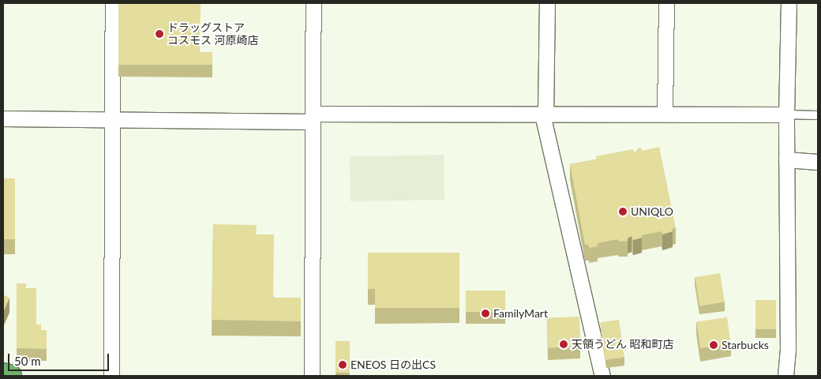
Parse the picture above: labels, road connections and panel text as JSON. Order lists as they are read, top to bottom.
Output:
{
  "places": [
    "ドラッグストア コスモス 河原崎店",
    "UNIQLO",
    "FamilyMart",
    "天領うどん 昭和町店",
    "Starbucks",
    "ENEOS 日の出CS"
  ],
  "scale_bar": "50 m"
}
